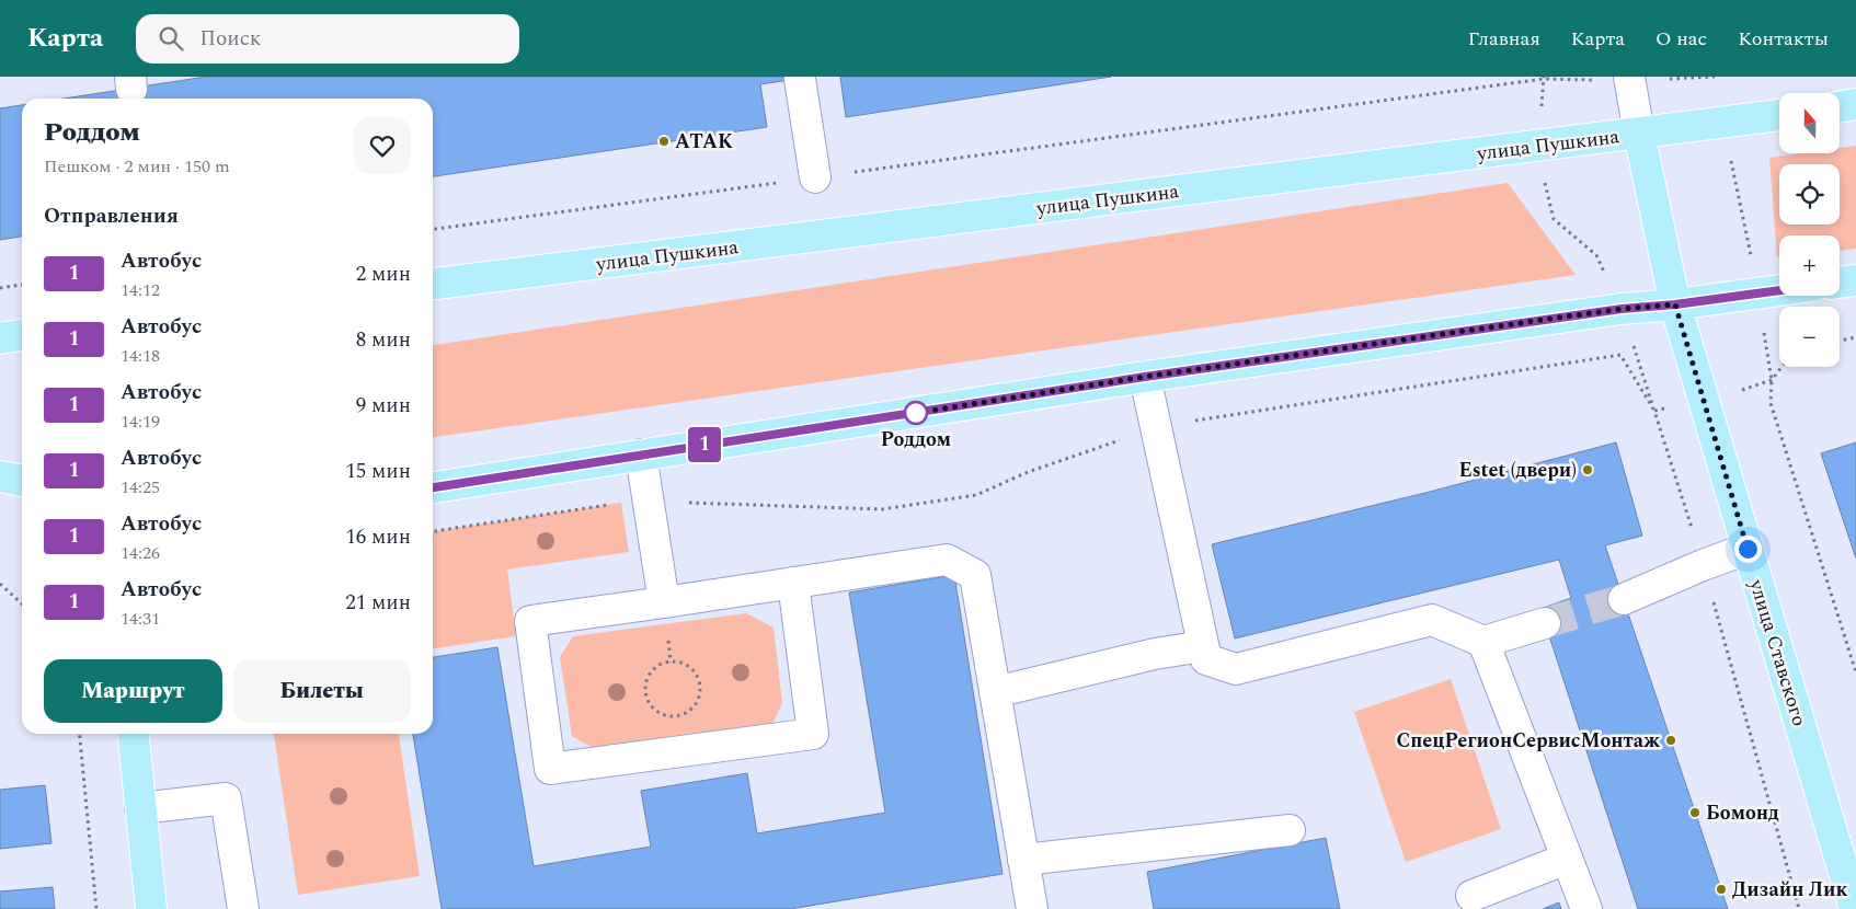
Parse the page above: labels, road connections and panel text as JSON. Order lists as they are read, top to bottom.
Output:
{
  "streets": {
    "main road": ["улица Пушкина", "улица Ставского"]
  },
  "crossings": [
    ["улица Пушкина", "улица Ставского"]
  ],
  "places": [
    "АТАК",
    "Роддом",
    "Estet (двери)",
    "СпецРегионСервисМонтаж",
    "Бомонд",
    "Дизайн Лик"
  ],
  "lines": ["bus line 1"],
  "north": "top",
  "page": {
    "header": "Карта",
    "search": "Поиск",
    "nav": [
      "Главная",
      "Карта",
      "О нас",
      "Контакты"
    ],
    "on_map": "1",
    "map_buttons": ["+", "−"],
    "heading": [
      ["Роддом", "Пешком · 2 мин · 150 m"],
      "Отправления"
    ],
    "list": [
      {
        "mark": "1",
        "name": "Автобус",
        "note": "14:12",
        "value": "2 мин"
      },
      {
        "mark": "1",
        "name": "Автобус",
        "note": "14:18",
        "value": "8 мин"
      },
      {
        "mark": "1",
        "name": "Автобус",
        "note": "14:19",
        "value": "9 мин"
      },
      {
        "mark": "1",
        "name": "Автобус",
        "note": "14:25",
        "value": "15 мин"
      },
      {
        "mark": "1",
        "name": "Автобус",
        "note": "14:26",
        "value": "16 мин"
      },
      {
        "mark": "1",
        "name": "Автобус",
        "note": "14:31",
        "value": "21 мин"
      }
    ],
    "buttons": ["Маршрут", "Билеты"]
  }
}
